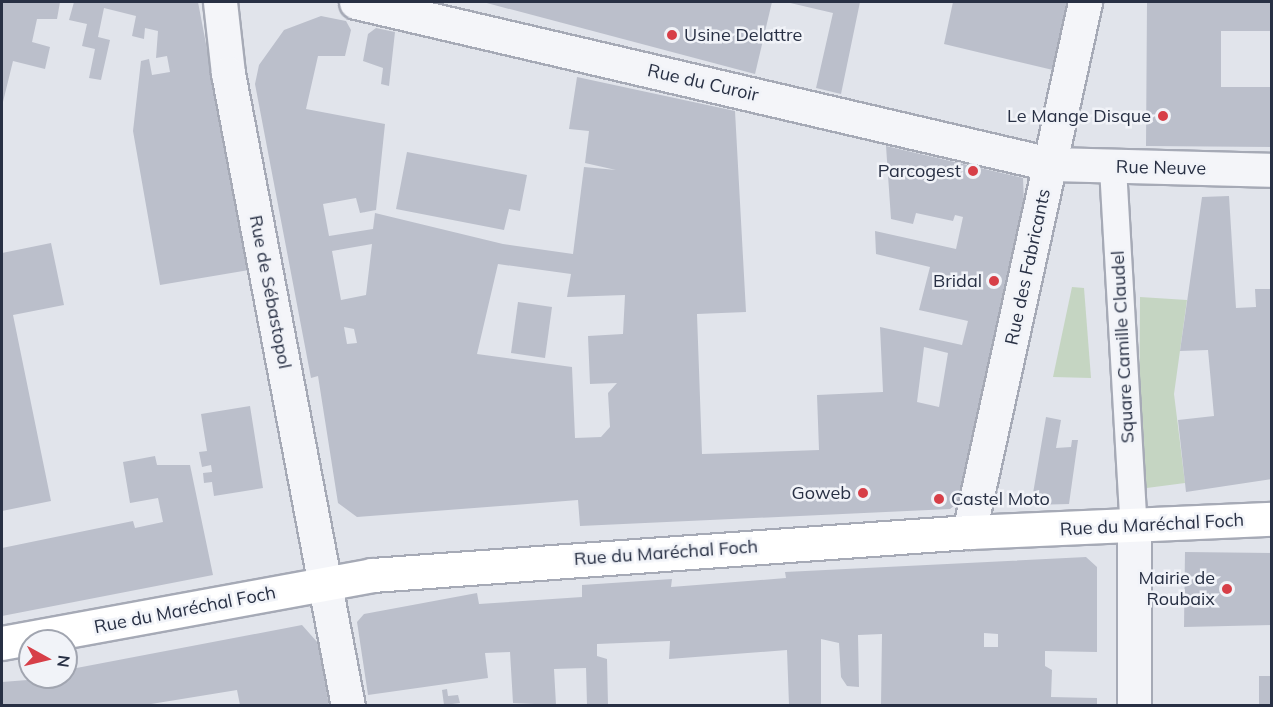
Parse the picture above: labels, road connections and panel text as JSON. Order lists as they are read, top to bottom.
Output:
{
  "streets": {
    "main road": ["Rue du Maréchal Foch"],
    "street": [
      "Rue du Curoir",
      "Rue Neuve",
      "Rue des Fabricants",
      "Rue de Sébastopol",
      "Square Camille Claudel"
    ]
  },
  "crossings": [
    ["Rue du Curoir", "Rue Neuve"],
    ["Rue du Curoir", "Rue des Fabricants"],
    ["Rue Neuve", "Rue des Fabricants"],
    ["Rue Neuve", "Square Camille Claudel"],
    ["Rue des Fabricants", "Rue du Maréchal Foch"],
    ["Rue de Sébastopol", "Rue du Maréchal Foch"],
    ["Square Camille Claudel", "Rue du Maréchal Foch"]
  ],
  "places": [
    "Usine Delattre",
    "Le Mange Disque",
    "Parcogest",
    "Bridal",
    "Goweb",
    "Castel Moto",
    "Mairie de Roubaix"
  ],
  "north": "right"
}
